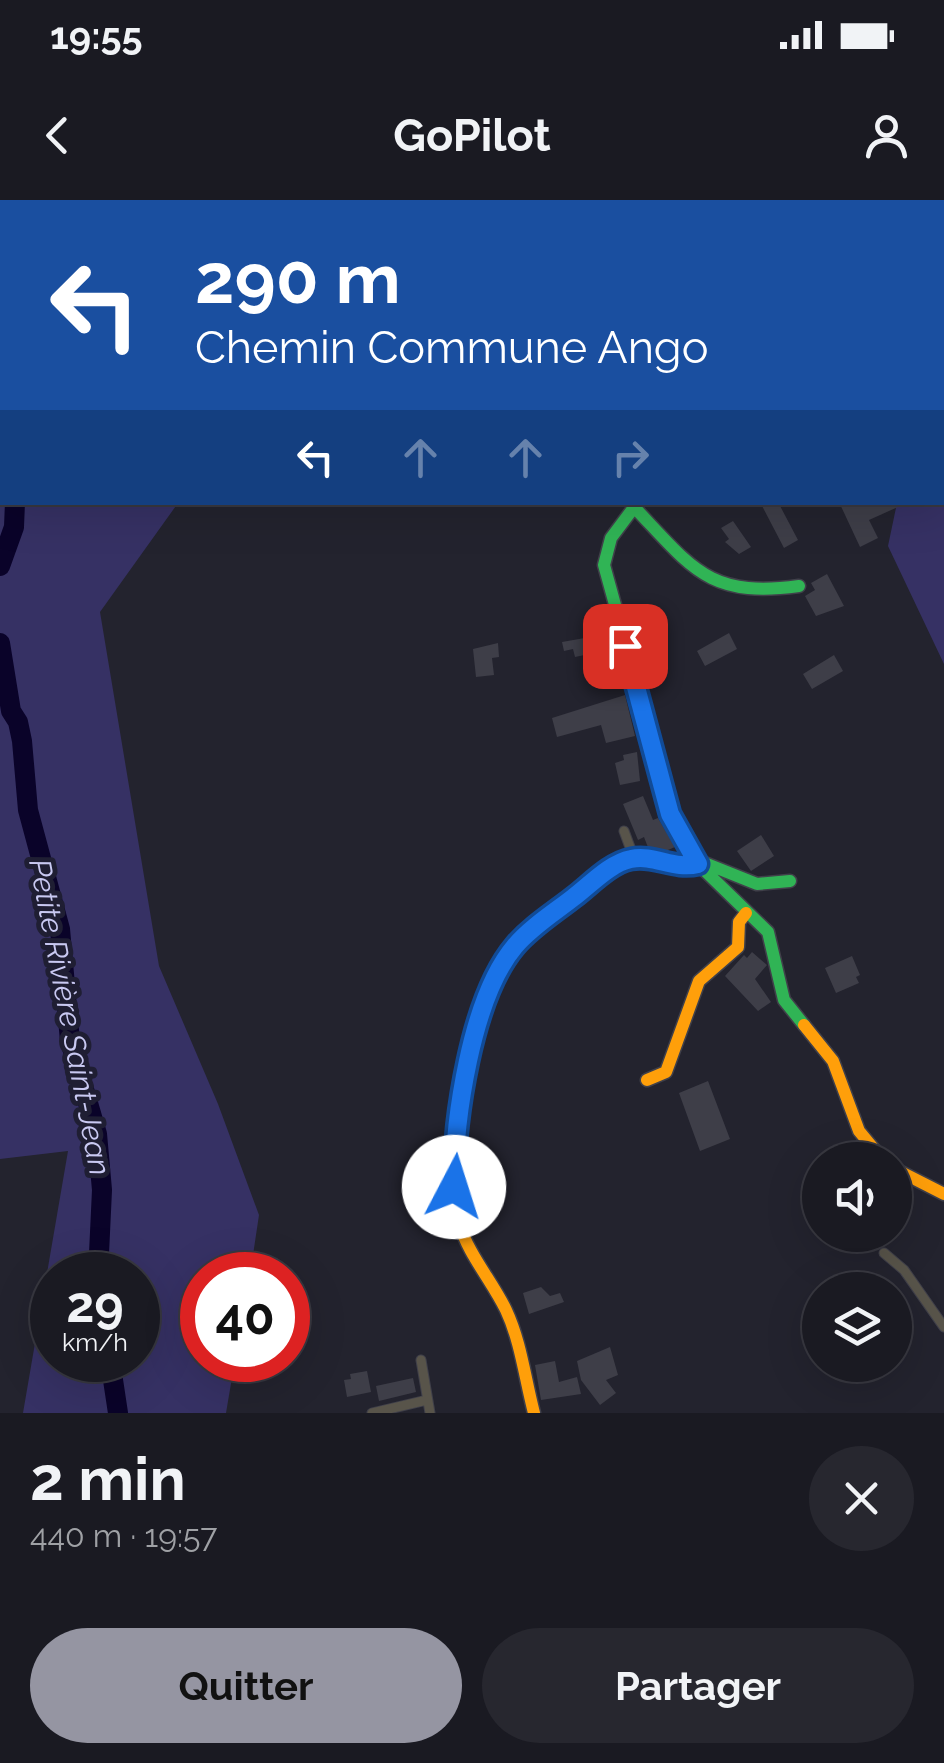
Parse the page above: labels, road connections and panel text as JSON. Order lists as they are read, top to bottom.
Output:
{
  "water": ["Petite Rivière Saint-Jean"],
  "page": {
    "status": "19:55",
    "header": "GoPilot",
    "turn": ["290 m", "Chemin Commune Ango"],
    "speed": "29 km/h",
    "limit": "40",
    "heading": ["2 min", "440 m · 19:57"],
    "buttons": ["Quitter", "Partager"]
  }
}
